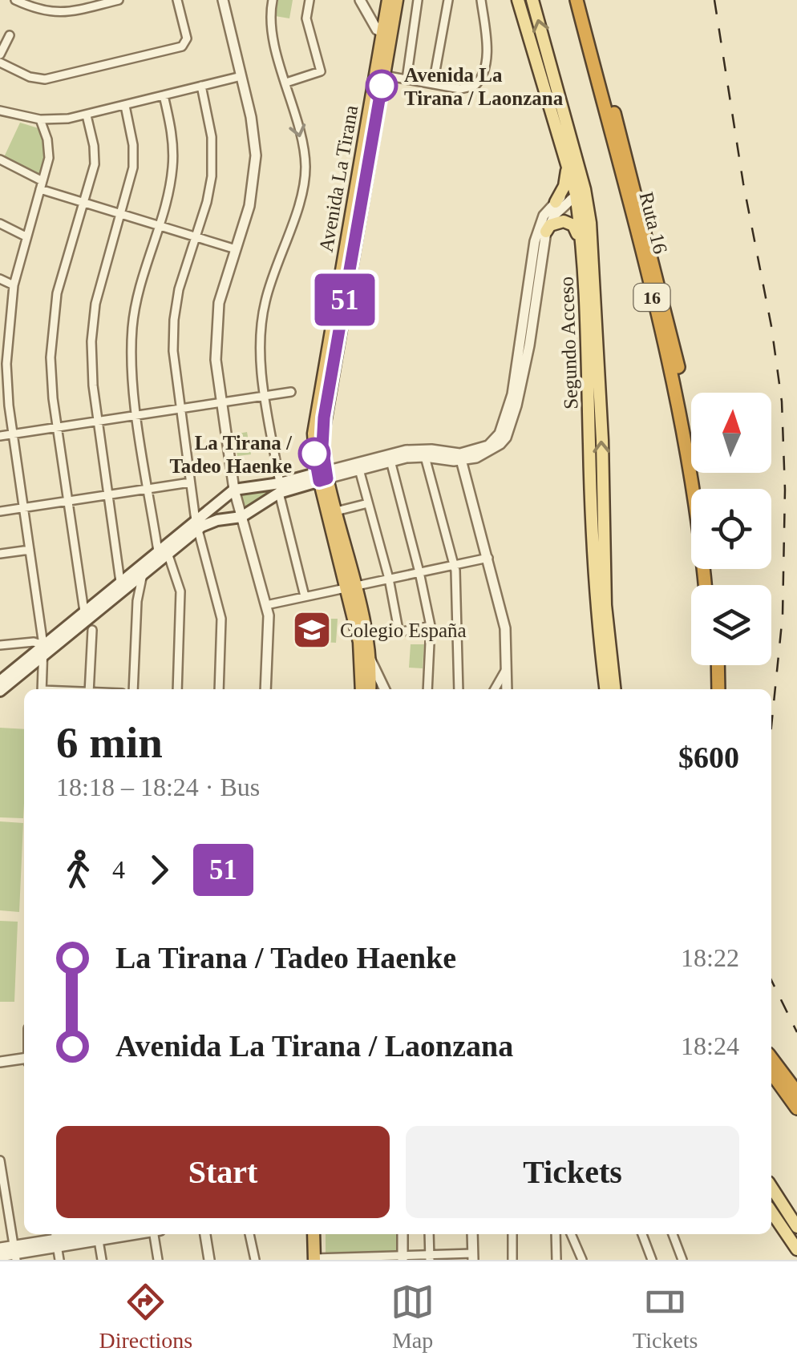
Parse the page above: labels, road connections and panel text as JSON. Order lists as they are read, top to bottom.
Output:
{
  "streets": {
    "highway": ["Avenida La Tirana", "Ruta 16", "16"],
    "main road": ["Segundo Acceso"]
  },
  "places": {
    "other": ["Avenida La Tirana / Laonzana", "La Tirana / Tadeo Haenke"],
    "school or university": ["Colegio España"]
  },
  "lines": ["bus line 51"],
  "north": "top",
  "page": {
    "on_map": "51",
    "heading": ["6 min", "18:18 – 18:24 · Bus", "$600"],
    "legs": ["4", "51"],
    "list": [
      {
        "name": "La Tirana / Tadeo Haenke",
        "value": "18:22"
      },
      {
        "name": "Avenida La Tirana / Laonzana",
        "value": "18:24"
      }
    ],
    "buttons": ["Start", "Tickets"],
    "tabs": ["Directions", "Map", "Tickets"]
  }
}
